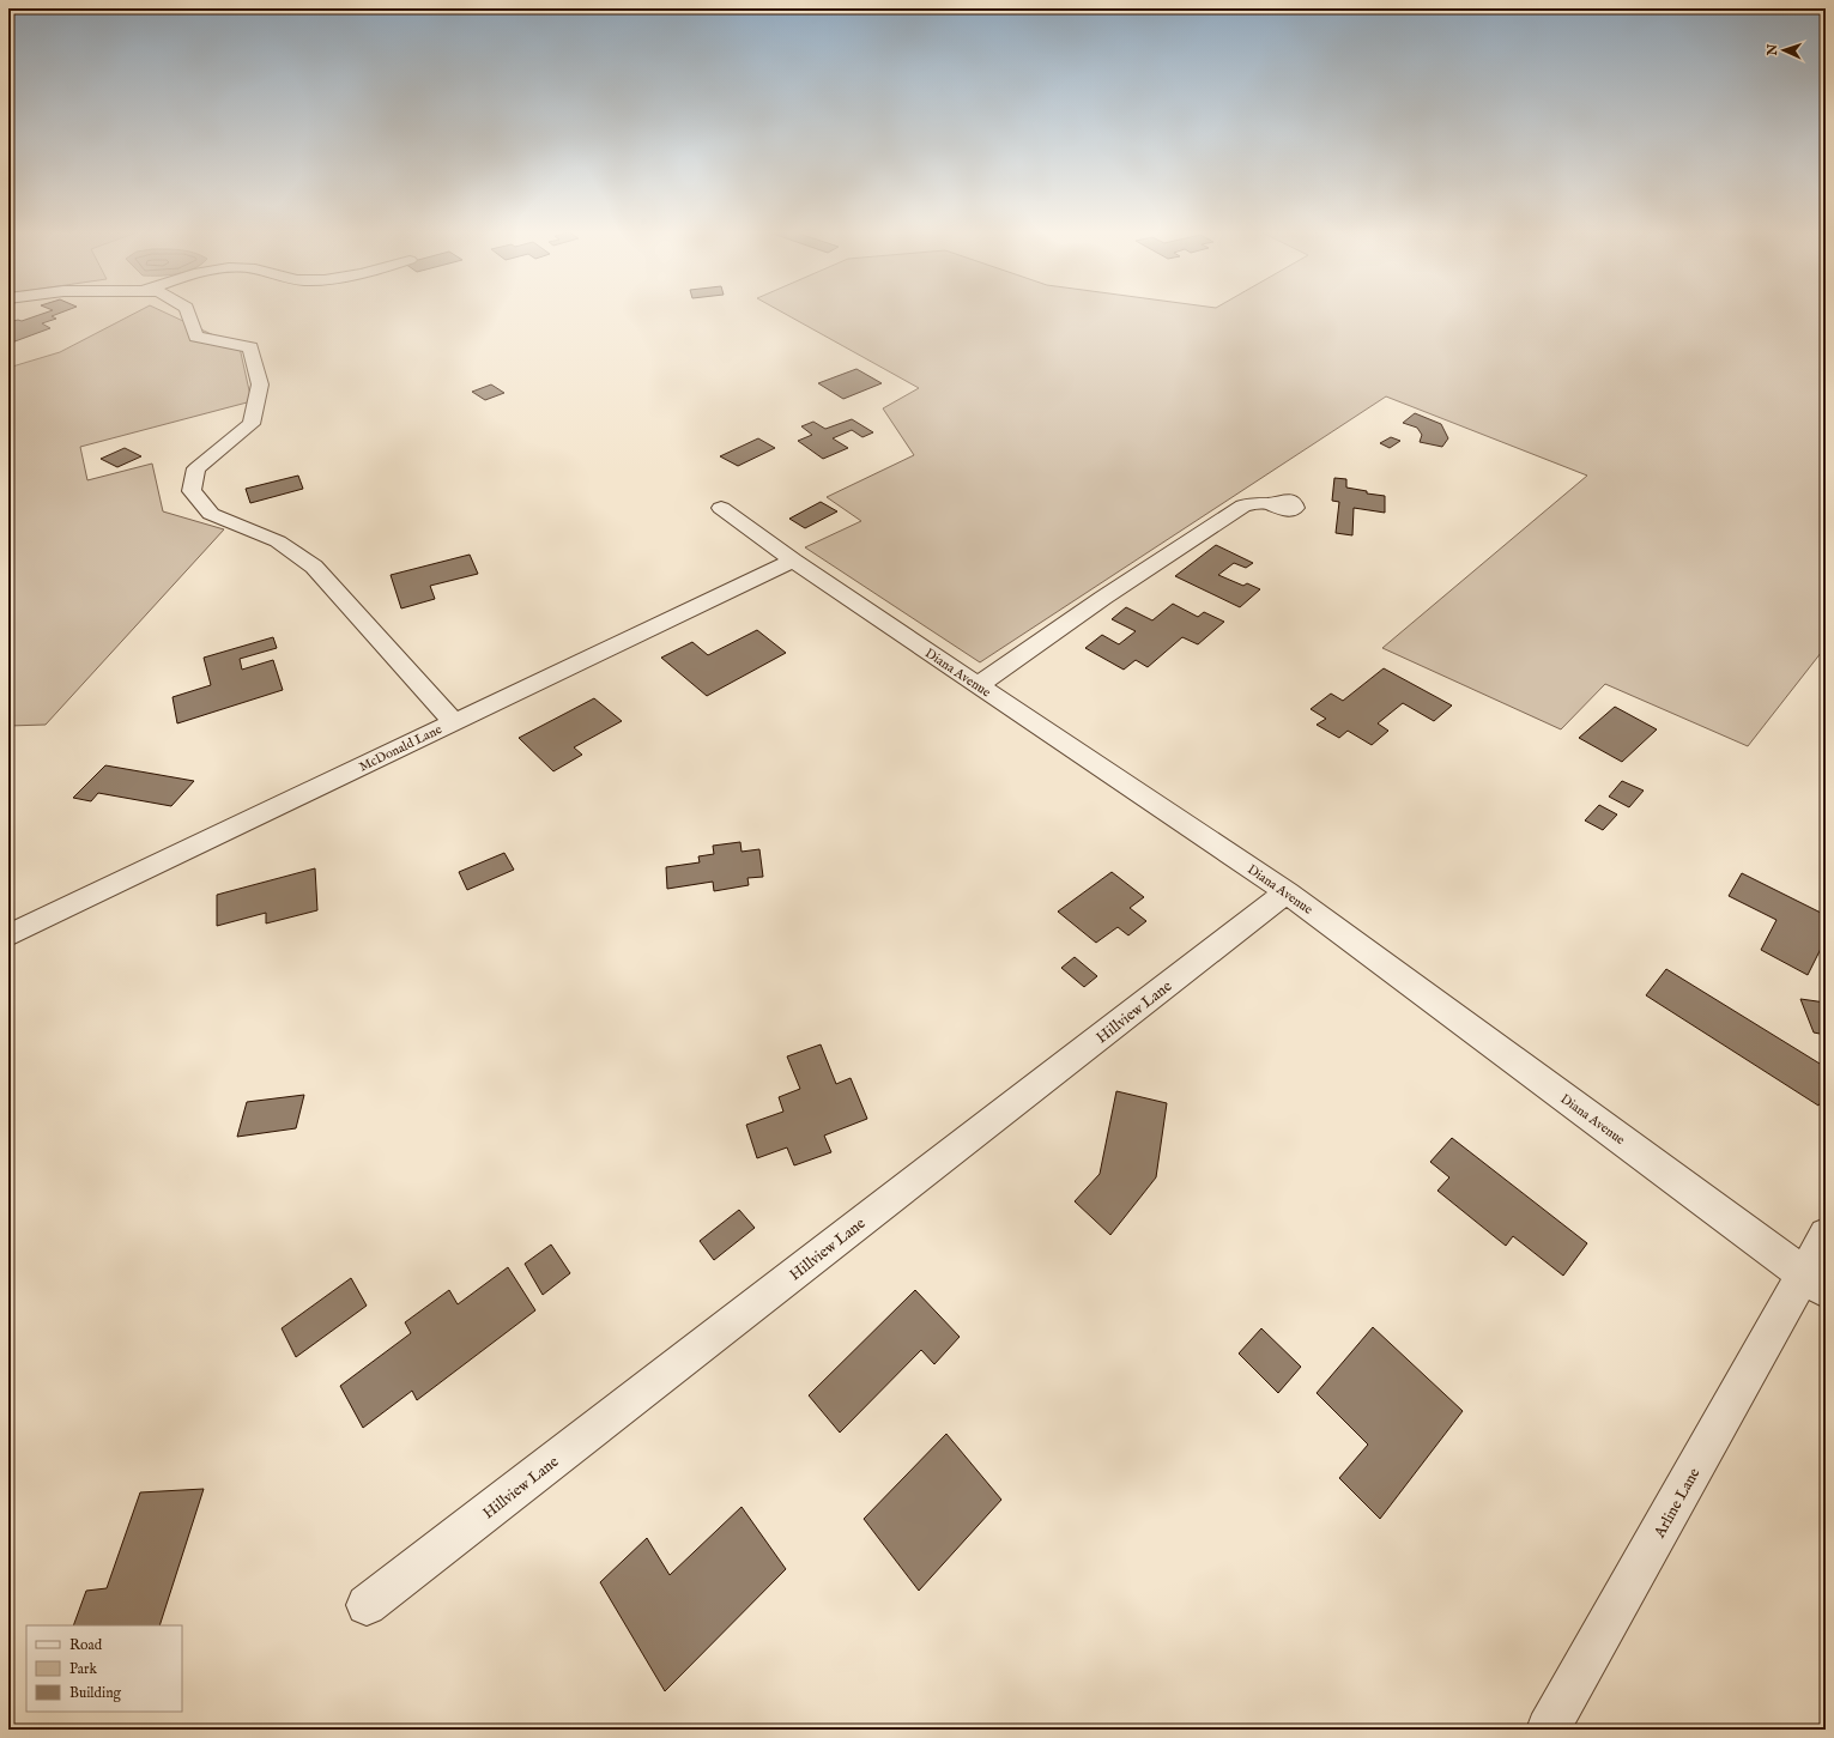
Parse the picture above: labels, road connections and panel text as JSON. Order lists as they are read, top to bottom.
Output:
{
  "streets": {
    "street": [
      "Diana Avenue",
      "McDonald Lane",
      "Hillview Lane",
      "Arline Lane"
    ]
  },
  "crossings": [
    ["Diana Avenue", "McDonald Lane"],
    ["Diana Avenue", "Hillview Lane"],
    ["Diana Avenue", "Arline Lane"]
  ],
  "legend": ["Road", "Park", "Building"],
  "north": "left"
}
